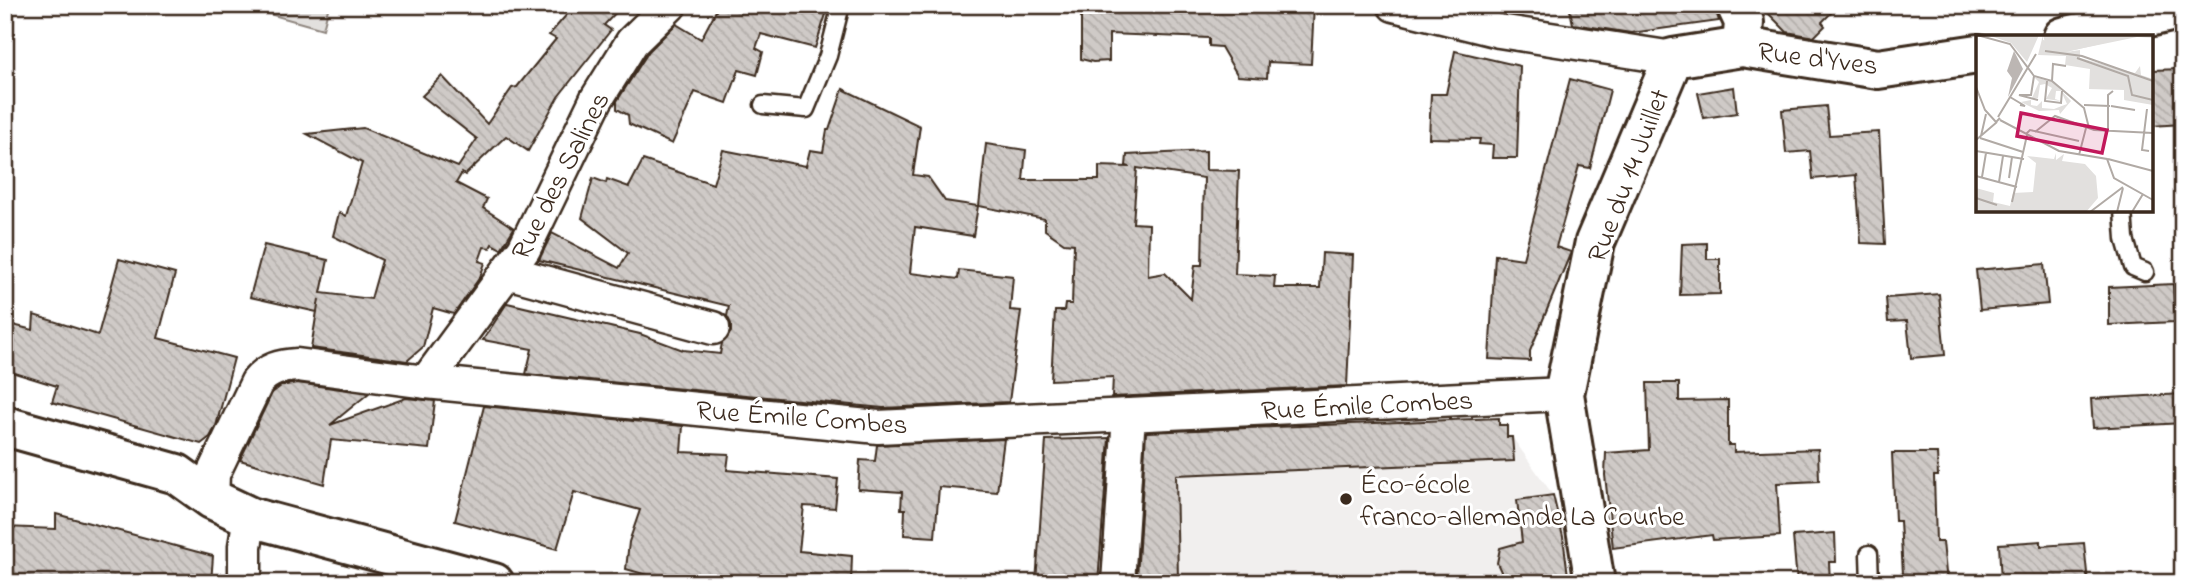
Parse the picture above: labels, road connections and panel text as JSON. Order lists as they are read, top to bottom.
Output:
{
  "streets": {
    "street": [
      "Rue d'Yves",
      "Rue des Salines",
      "Rue du 14 Juillet",
      "Rue Émile Combes"
    ]
  },
  "crossings": [
    ["Rue des Salines", "Rue Émile Combes"],
    ["Rue du 14 Juillet", "Rue Émile Combes"]
  ],
  "places": ["Éco-école franco-allemande La Courbe"]
}
